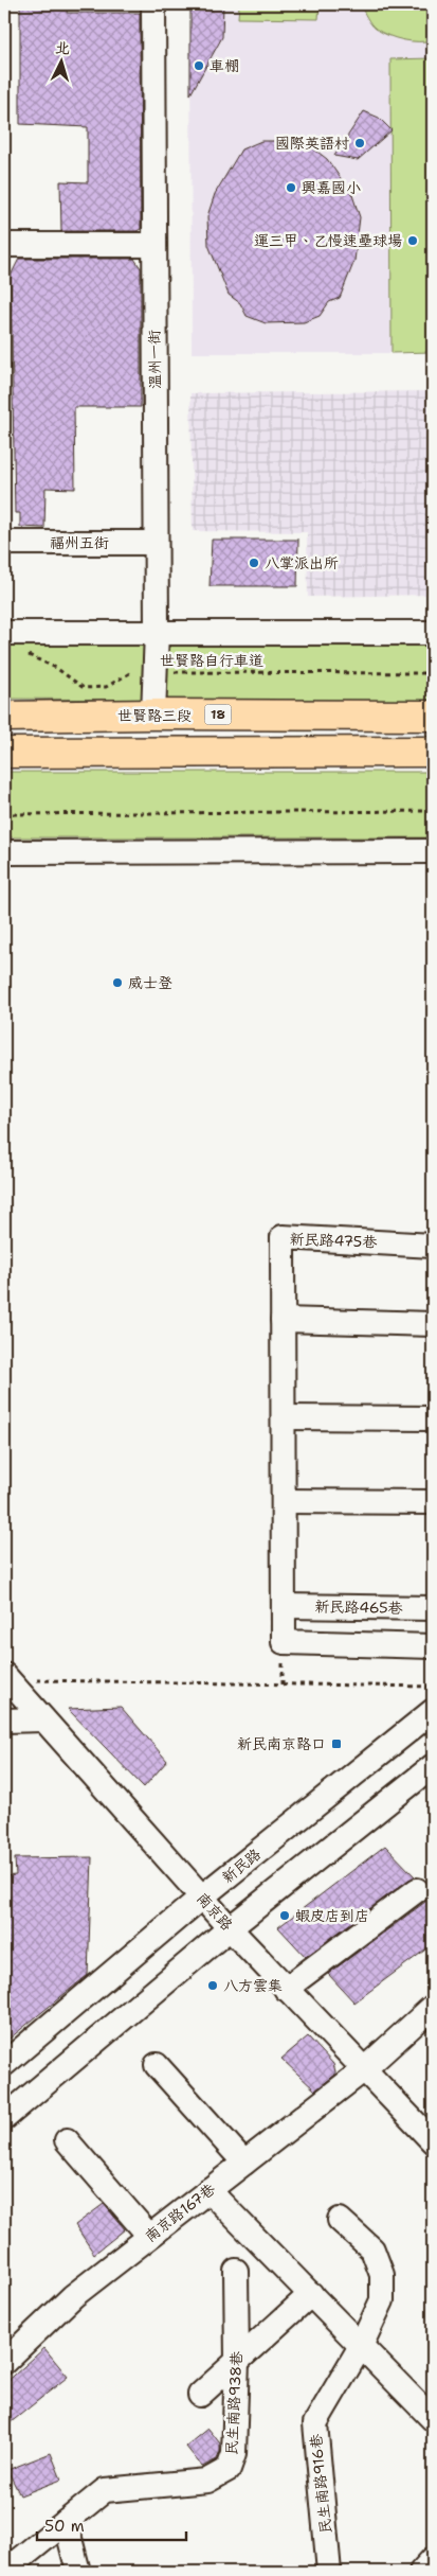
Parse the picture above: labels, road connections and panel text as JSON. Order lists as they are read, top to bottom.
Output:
{
  "streets": {
    "main road": ["18", "世賢路三段"],
    "street": [
      "溫州一街",
      "福州五街",
      "新民路475巷",
      "新民路465巷",
      "新民路",
      "南京路",
      "南京路167巷",
      "民生南路938巷",
      "民生南路916巷"
    ],
    "path": ["世賢路自行車道"]
  },
  "crossings": [
    ["溫州一街", "福州五街"],
    ["溫州一街", "世賢路自行車道"],
    ["溫州一街", "世賢路三段"],
    ["新民路475巷", "新民路465巷"],
    ["新民路", "南京路"],
    ["南京路", "南京路167巷"]
  ],
  "places": {
    "other": [
      "車棚",
      "國際英語村",
      "興嘉國小",
      "運三甲、乙慢速壘球場",
      "八掌派出所",
      "威士登",
      "蝦皮店到店",
      "八方雲集"
    ],
    "transit": ["新民南京路口"]
  },
  "scale_bar": "50 m",
  "north": "top"
}
